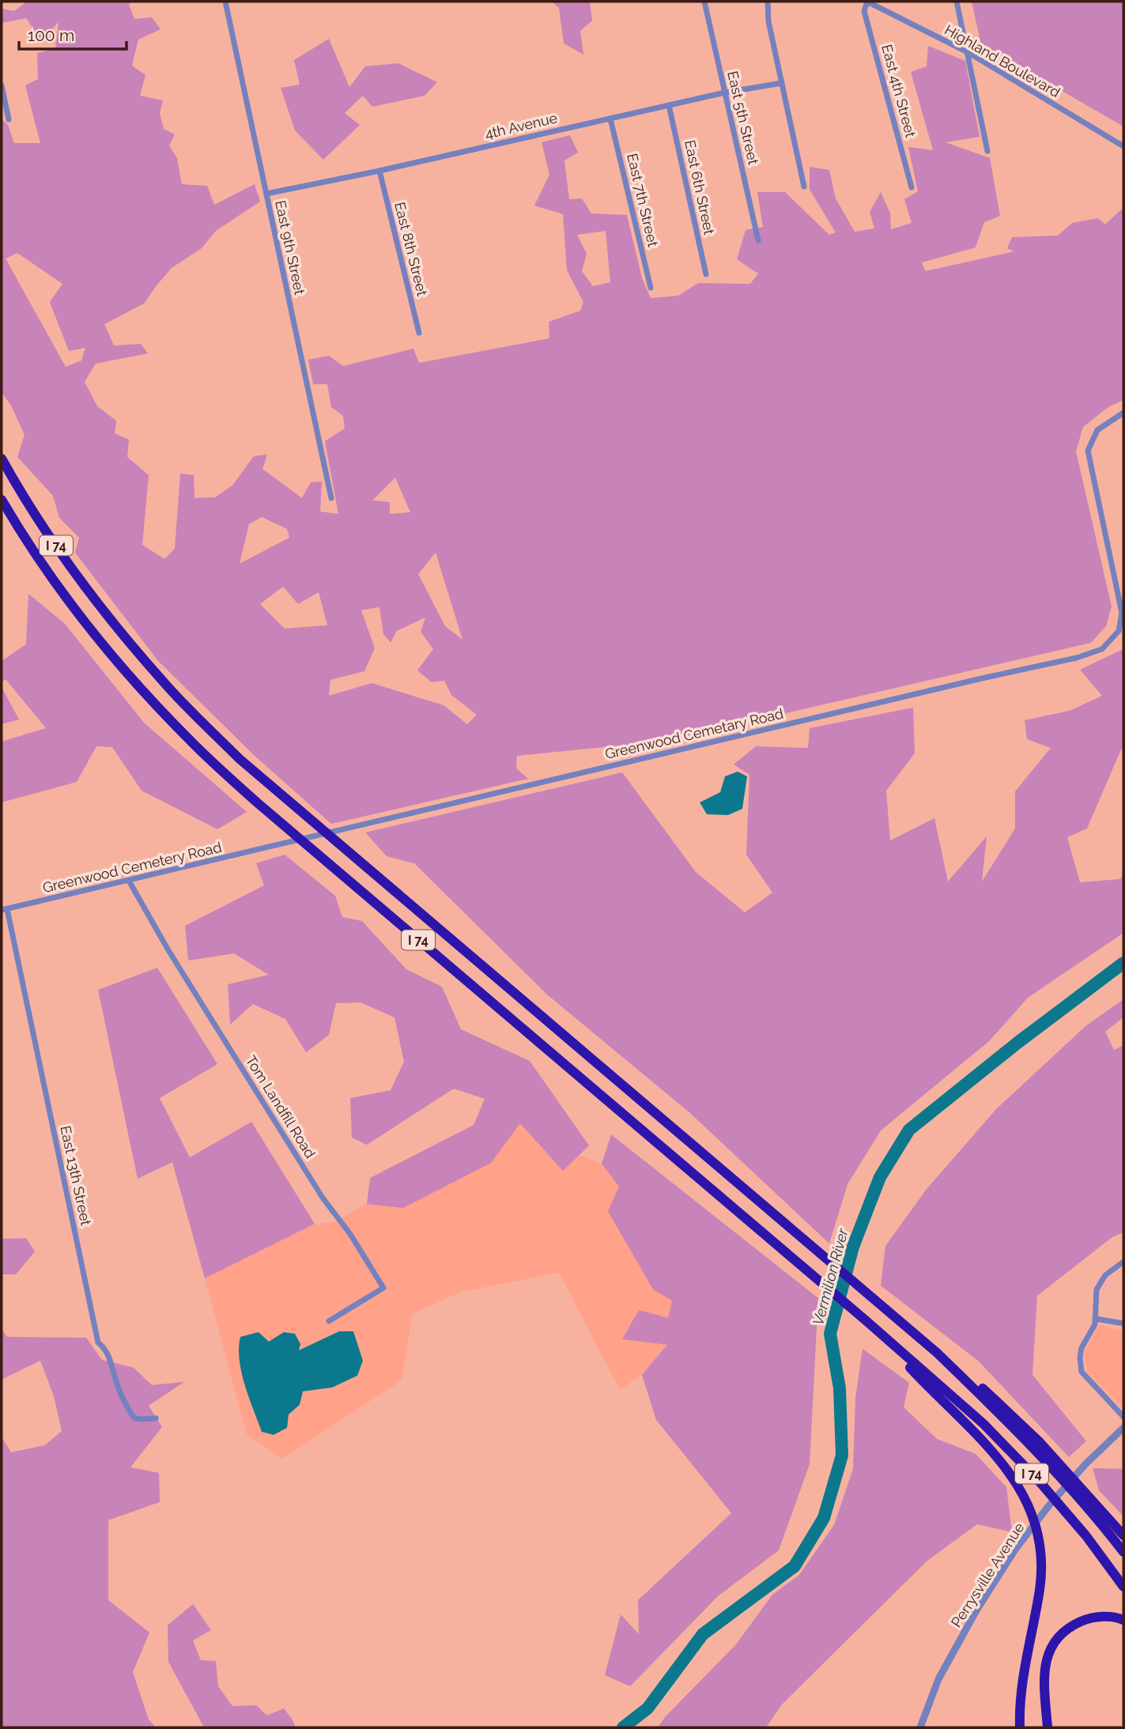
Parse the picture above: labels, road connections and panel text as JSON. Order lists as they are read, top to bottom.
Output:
{
  "streets": {
    "highway": ["I 74"],
    "street": [
      "Highland Boulevard",
      "East 4th Street",
      "East 5th Street",
      "4th Avenue",
      "East 6th Street",
      "East 7th Street",
      "East 9th Street",
      "East 8th Street",
      "Greenwood Cemetary Road",
      "Greenwood Cemetery Road",
      "Tom Landfill Road",
      "East 13th Street",
      "Perrysville Avenue"
    ]
  },
  "crossings": [
    ["Highland Boulevard", "East 4th Street"],
    ["East 5th Street", "4th Avenue"],
    ["4th Avenue", "East 6th Street"],
    ["4th Avenue", "East 7th Street"],
    ["4th Avenue", "East 9th Street"],
    ["4th Avenue", "East 8th Street"],
    ["Greenwood Cemetary Road", "Greenwood Cemetery Road"],
    ["Greenwood Cemetery Road", "Tom Landfill Road"],
    ["Greenwood Cemetery Road", "East 13th Street"]
  ],
  "water": ["Vermilion River"],
  "scale_bar": "100 m"
}
